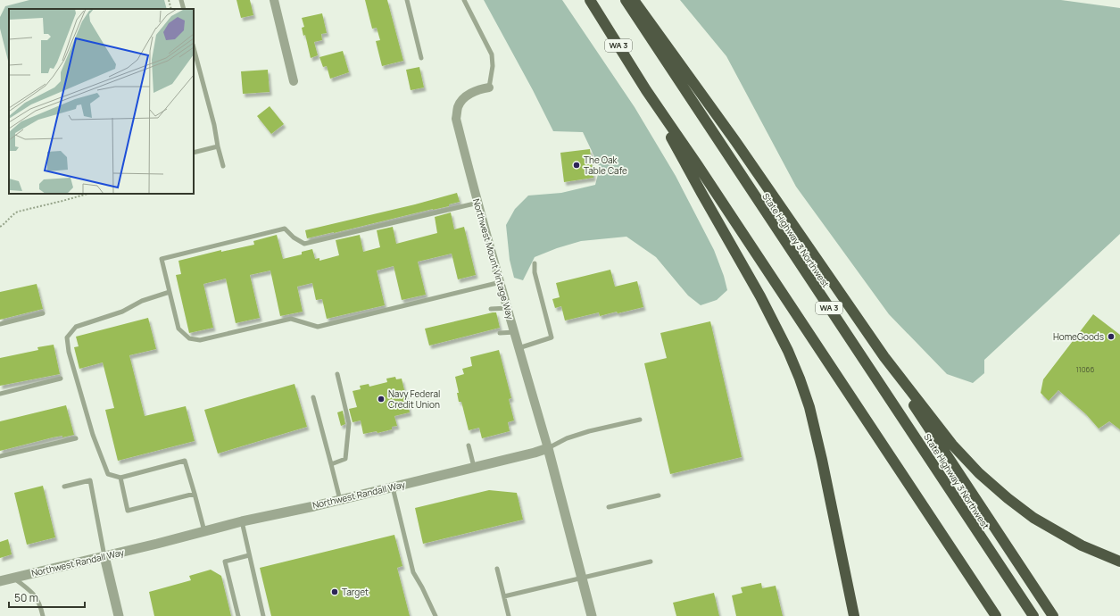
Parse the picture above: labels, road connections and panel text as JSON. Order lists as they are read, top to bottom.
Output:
{
  "streets": {
    "highway": ["WA 3", "State Highway 3 Northwest"],
    "street": ["Northwest Mount Vintage Way", "Northwest Randall Way"]
  },
  "crossings": [
    ["Northwest Mount Vintage Way", "Northwest Randall Way"]
  ],
  "places": [
    "The Oak Table Cafe",
    "HomeGoods",
    "Navy Federal Credit Union",
    "Target"
  ],
  "house_numbers": ["11066"],
  "scale_bar": "50 m"
}
